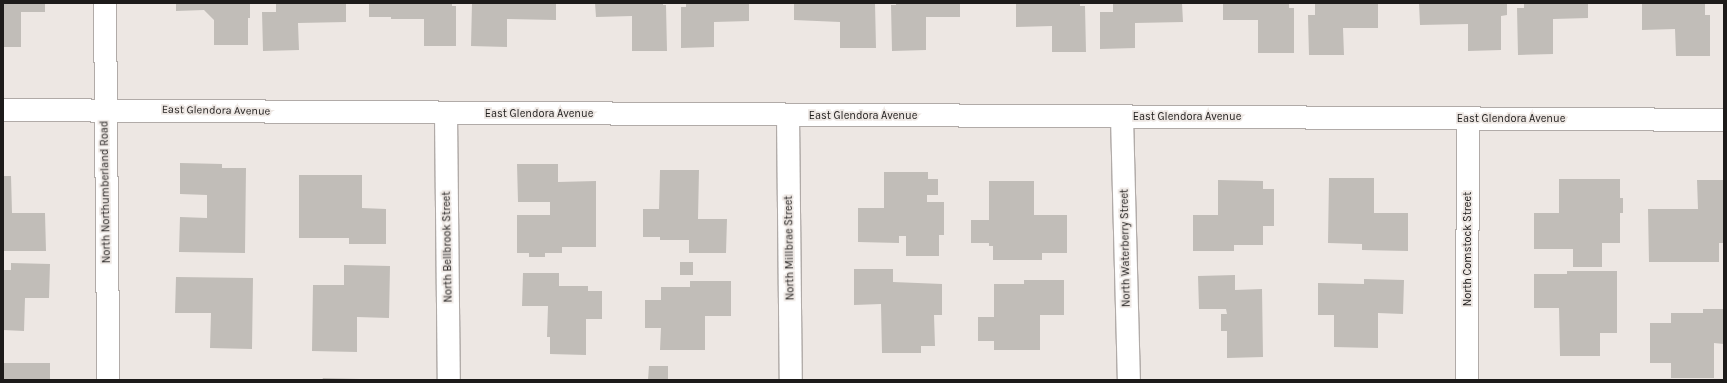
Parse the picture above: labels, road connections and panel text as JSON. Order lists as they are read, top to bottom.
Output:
{
  "streets": {
    "street": [
      "East Glendora Avenue",
      "North Northumberland Road",
      "North Bellbrook Street",
      "North Millbrae Street",
      "North Waterberry Street",
      "North Comstock Street"
    ]
  },
  "crossings": [
    ["East Glendora Avenue", "North Northumberland Road"],
    ["East Glendora Avenue", "North Bellbrook Street"],
    ["East Glendora Avenue", "North Millbrae Street"],
    ["East Glendora Avenue", "North Waterberry Street"],
    ["East Glendora Avenue", "North Comstock Street"]
  ]
}
